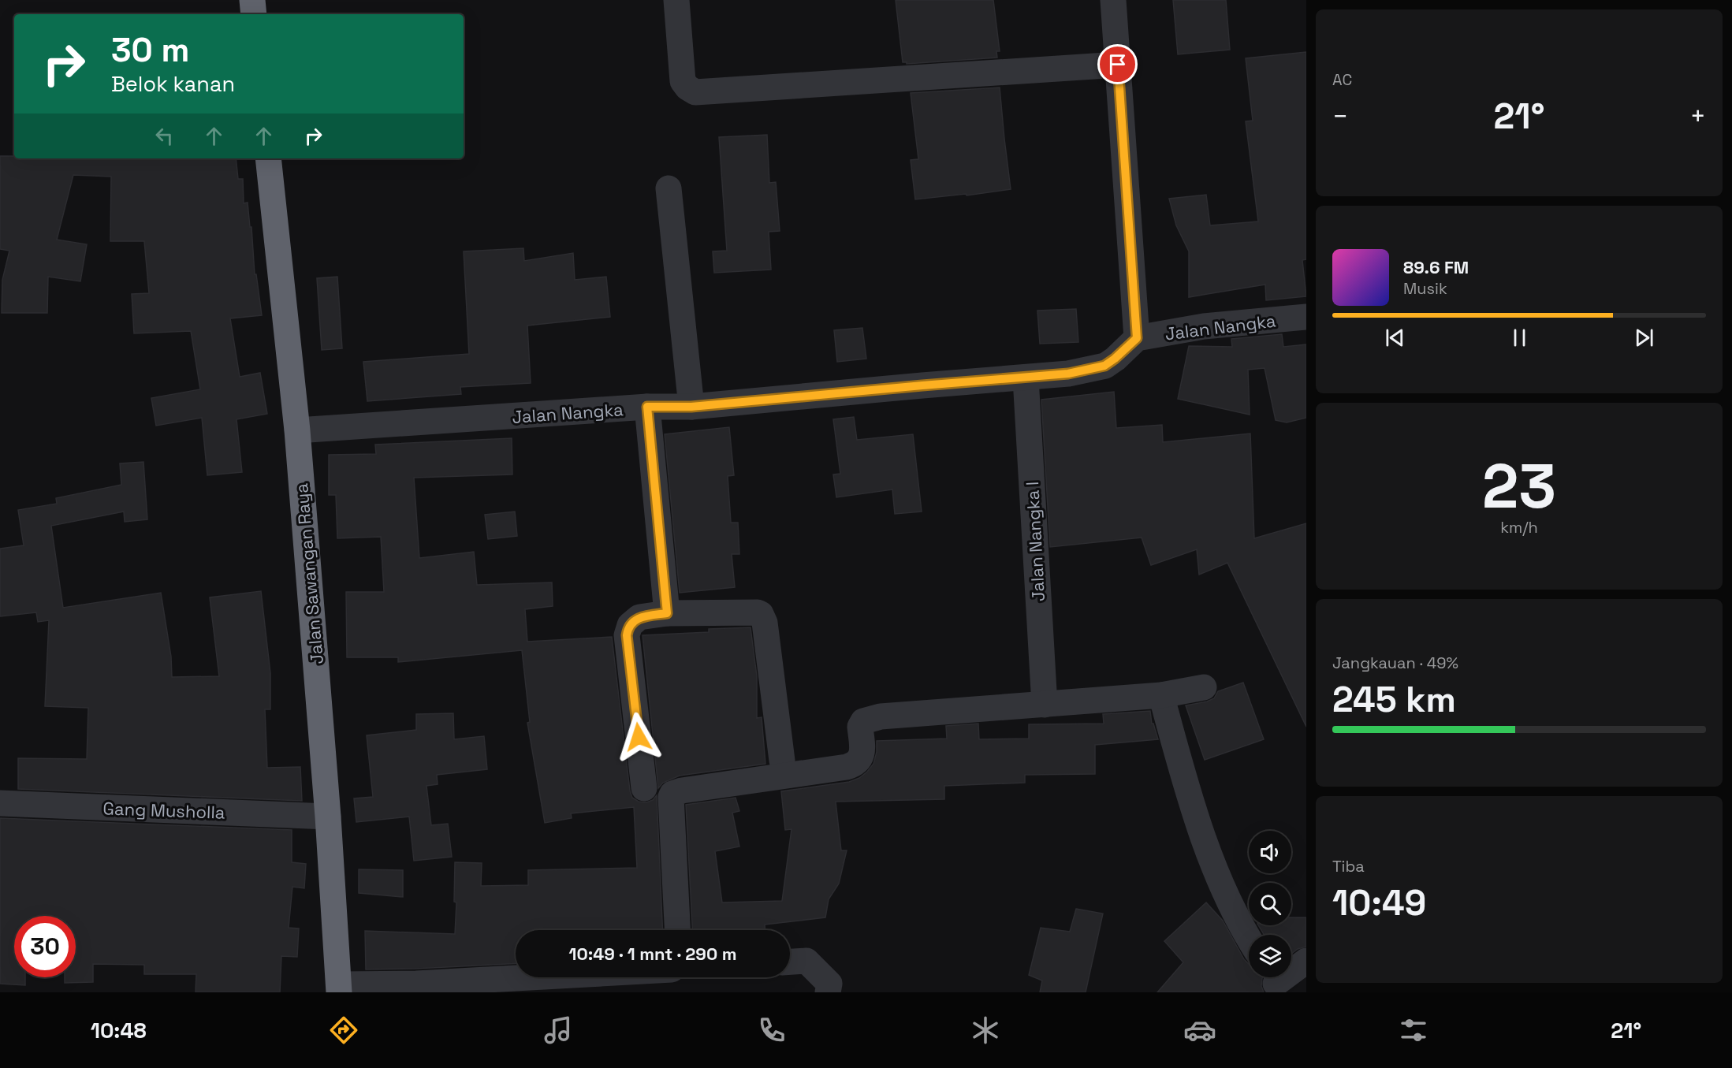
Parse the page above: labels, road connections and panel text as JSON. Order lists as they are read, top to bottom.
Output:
{
  "streets": {
    "highway": ["Jalan Sawangan Raya"],
    "street": ["Jalan Nangka", "Jalan Nangka I", "Gang Musholla"]
  },
  "crossings": [
    ["Jalan Nangka", "Jalan Nangka I"],
    ["Jalan Nangka", "Jalan Sawangan Raya"],
    ["Jalan Sawangan Raya", "Gang Musholla"]
  ],
  "page": {
    "tile": [
      "AC",
      ["23", "km/h"],
      ["Jangkauan · 49%", "245 km"],
      ["Tiba", "10:49"]
    ],
    "turn": ["30 m", "Belok kanan"],
    "heat": ["−", "21°", "+"],
    "song": ["89.6 FM", "Musik"],
    "limit": "30",
    "trip": "10:49 · 1 mnt · 290 m",
    "tabs": ["10:48", "21°"]
  }
}
